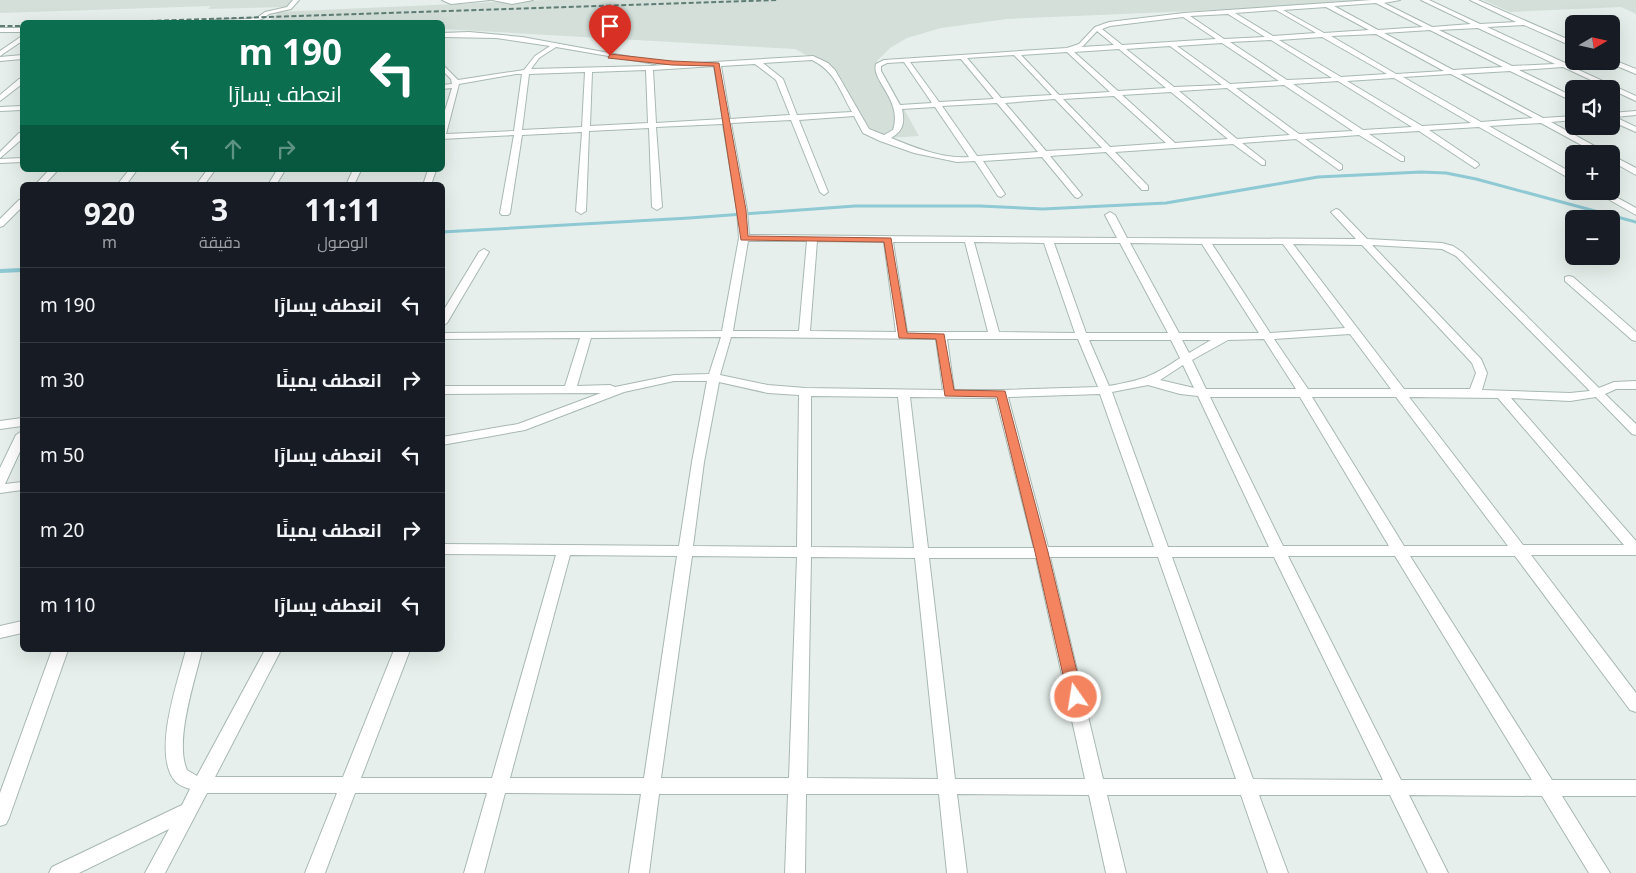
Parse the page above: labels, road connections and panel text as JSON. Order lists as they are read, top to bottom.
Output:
{
  "north": "right",
  "page": {
    "map_buttons": ["+", "−"],
    "turn": ["190 m", "انعطف يسارًا"],
    "eta": [
      "11:11",
      "الوصول",
      "3",
      "دقيقة",
      "920",
      "m"
    ],
    "list": [
      {
        "name": "انعطف يسارًا",
        "value": "190 m"
      },
      {
        "name": "انعطف يمينًا",
        "value": "30 m"
      },
      {
        "name": "انعطف يسارًا",
        "value": "50 m"
      },
      {
        "name": "انعطف يمينًا",
        "value": "20 m"
      },
      {
        "name": "انعطف يسارًا",
        "value": "110 m"
      }
    ]
  }
}
